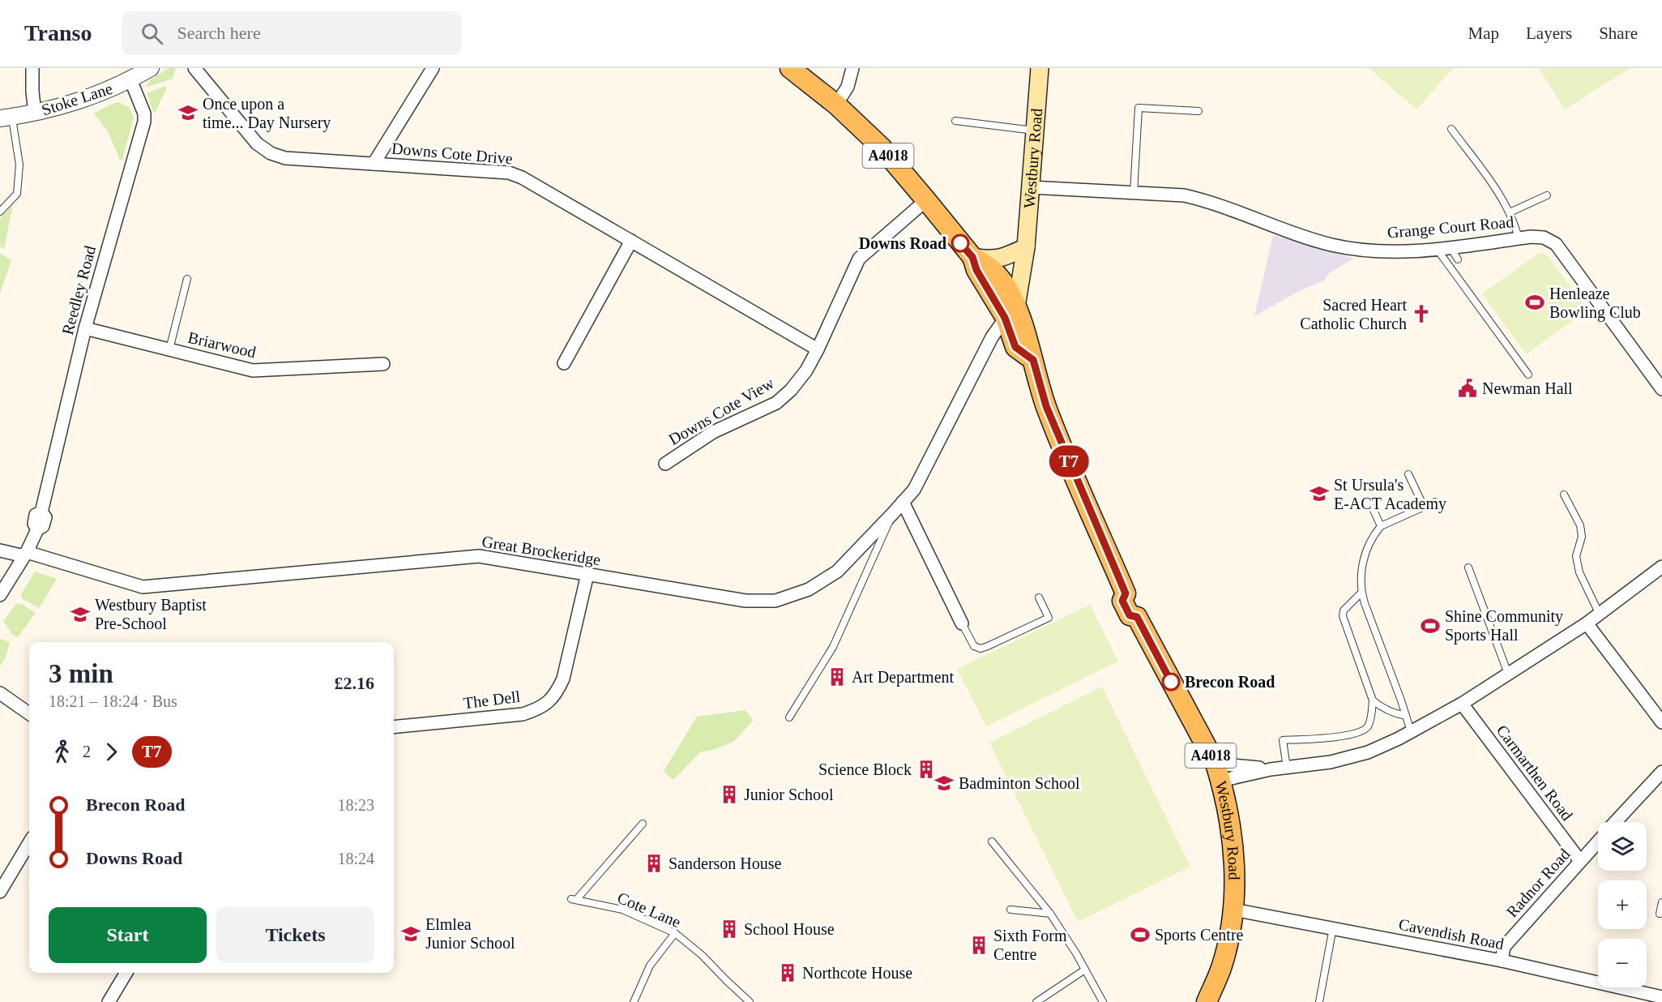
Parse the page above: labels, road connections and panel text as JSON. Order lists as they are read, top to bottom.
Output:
{
  "streets": {
    "main road": ["A4018", "Westbury Road"],
    "street": [
      "Stoke Lane",
      "Downs Cote Drive",
      "Grange Court Road",
      "Reedley Road",
      "Briarwood",
      "Downs Cote View",
      "Great Brockeridge",
      "The Dell",
      "Carmarthen Road",
      "Radnor Road",
      "Cavendish Road"
    ],
    "lane": ["Cote Lane"]
  },
  "crossings": [
    ["Stoke Lane", "Reedley Road"],
    ["Downs Cote Drive", "Downs Cote View"],
    ["A4018", "Westbury Road"],
    ["A4018", "Downs Cote View"],
    ["Westbury Road", "Grange Court Road"],
    ["Westbury Road", "Cavendish Road"],
    ["Reedley Road", "Briarwood"],
    ["Reedley Road", "Great Brockeridge"],
    ["Great Brockeridge", "The Dell"],
    ["Carmarthen Road", "Radnor Road"],
    ["Radnor Road", "Cavendish Road"]
  ],
  "places": {
    "school or university": [
      "Once upon a time... Day Nursery",
      "St Ursula's E-ACT Academy",
      "Westbury Baptist Pre-School",
      "Badminton School",
      "Elmlea Junior School"
    ],
    "other": ["Downs Road", "Brecon Road"],
    "sports": ["Henleaze Bowling Club", "Shine Community Sports Hall", "Sports Centre"],
    "church": ["Sacred Heart Catholic Church"],
    "public building": ["Newman Hall"],
    "building": [
      "Art Department",
      "Science Block",
      "Junior School",
      "Sanderson House",
      "School House",
      "Sixth Form Centre",
      "Northcote House"
    ]
  },
  "lines": ["bus line T7"],
  "page": {
    "header": "Transo",
    "search": "Search here",
    "nav": ["Map", "Layers", "Share"],
    "on_map": "T7",
    "heading": ["3 min", "18:21 – 18:24 · Bus", "£2.16"],
    "legs": ["2", "T7"],
    "list": [
      {
        "name": "Brecon Road",
        "value": "18:23"
      },
      {
        "name": "Downs Road",
        "value": "18:24"
      }
    ],
    "map_buttons": ["+", "−"],
    "buttons": ["Start", "Tickets"]
  }
}
